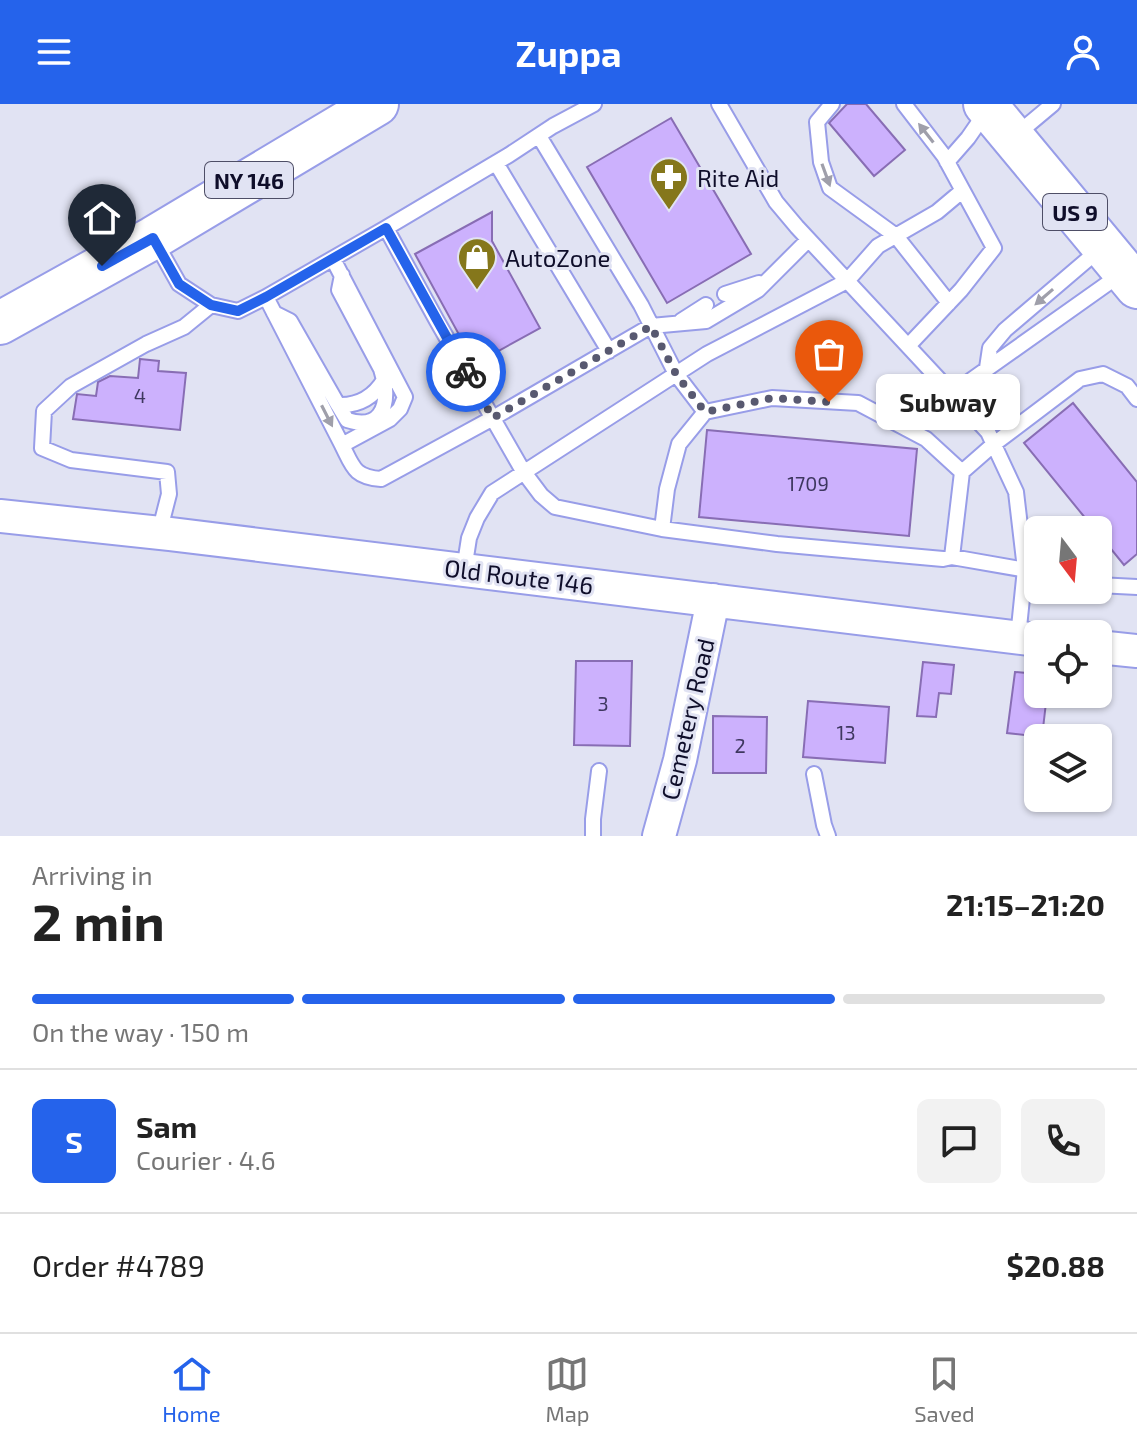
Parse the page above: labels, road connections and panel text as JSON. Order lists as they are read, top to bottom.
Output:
{
  "streets": {
    "main road": ["NY 146", "US 9"],
    "street": ["Old Route 146", "Cemetery Road"]
  },
  "crossings": [
    ["Old Route 146", "Cemetery Road"]
  ],
  "places": {
    "pharmacy": ["Rite Aid"],
    "shop": ["AutoZone"],
    "other": ["Subway"]
  },
  "house_numbers": [
    "4",
    "1709",
    "3",
    "13",
    "2"
  ],
  "north": "bottom",
  "page": {
    "header": "Zuppa",
    "bubble": "Subway",
    "heading": ["2 min", "Arriving in", "21:15–21:20"],
    "panel": [
      "Sam",
      "Courier · 4.6",
      "Order #4789",
      "$20.88"
    ],
    "bar": "On the way · 150 m",
    "round": "S",
    "tabs": ["Home", "Map", "Saved"]
  }
}
